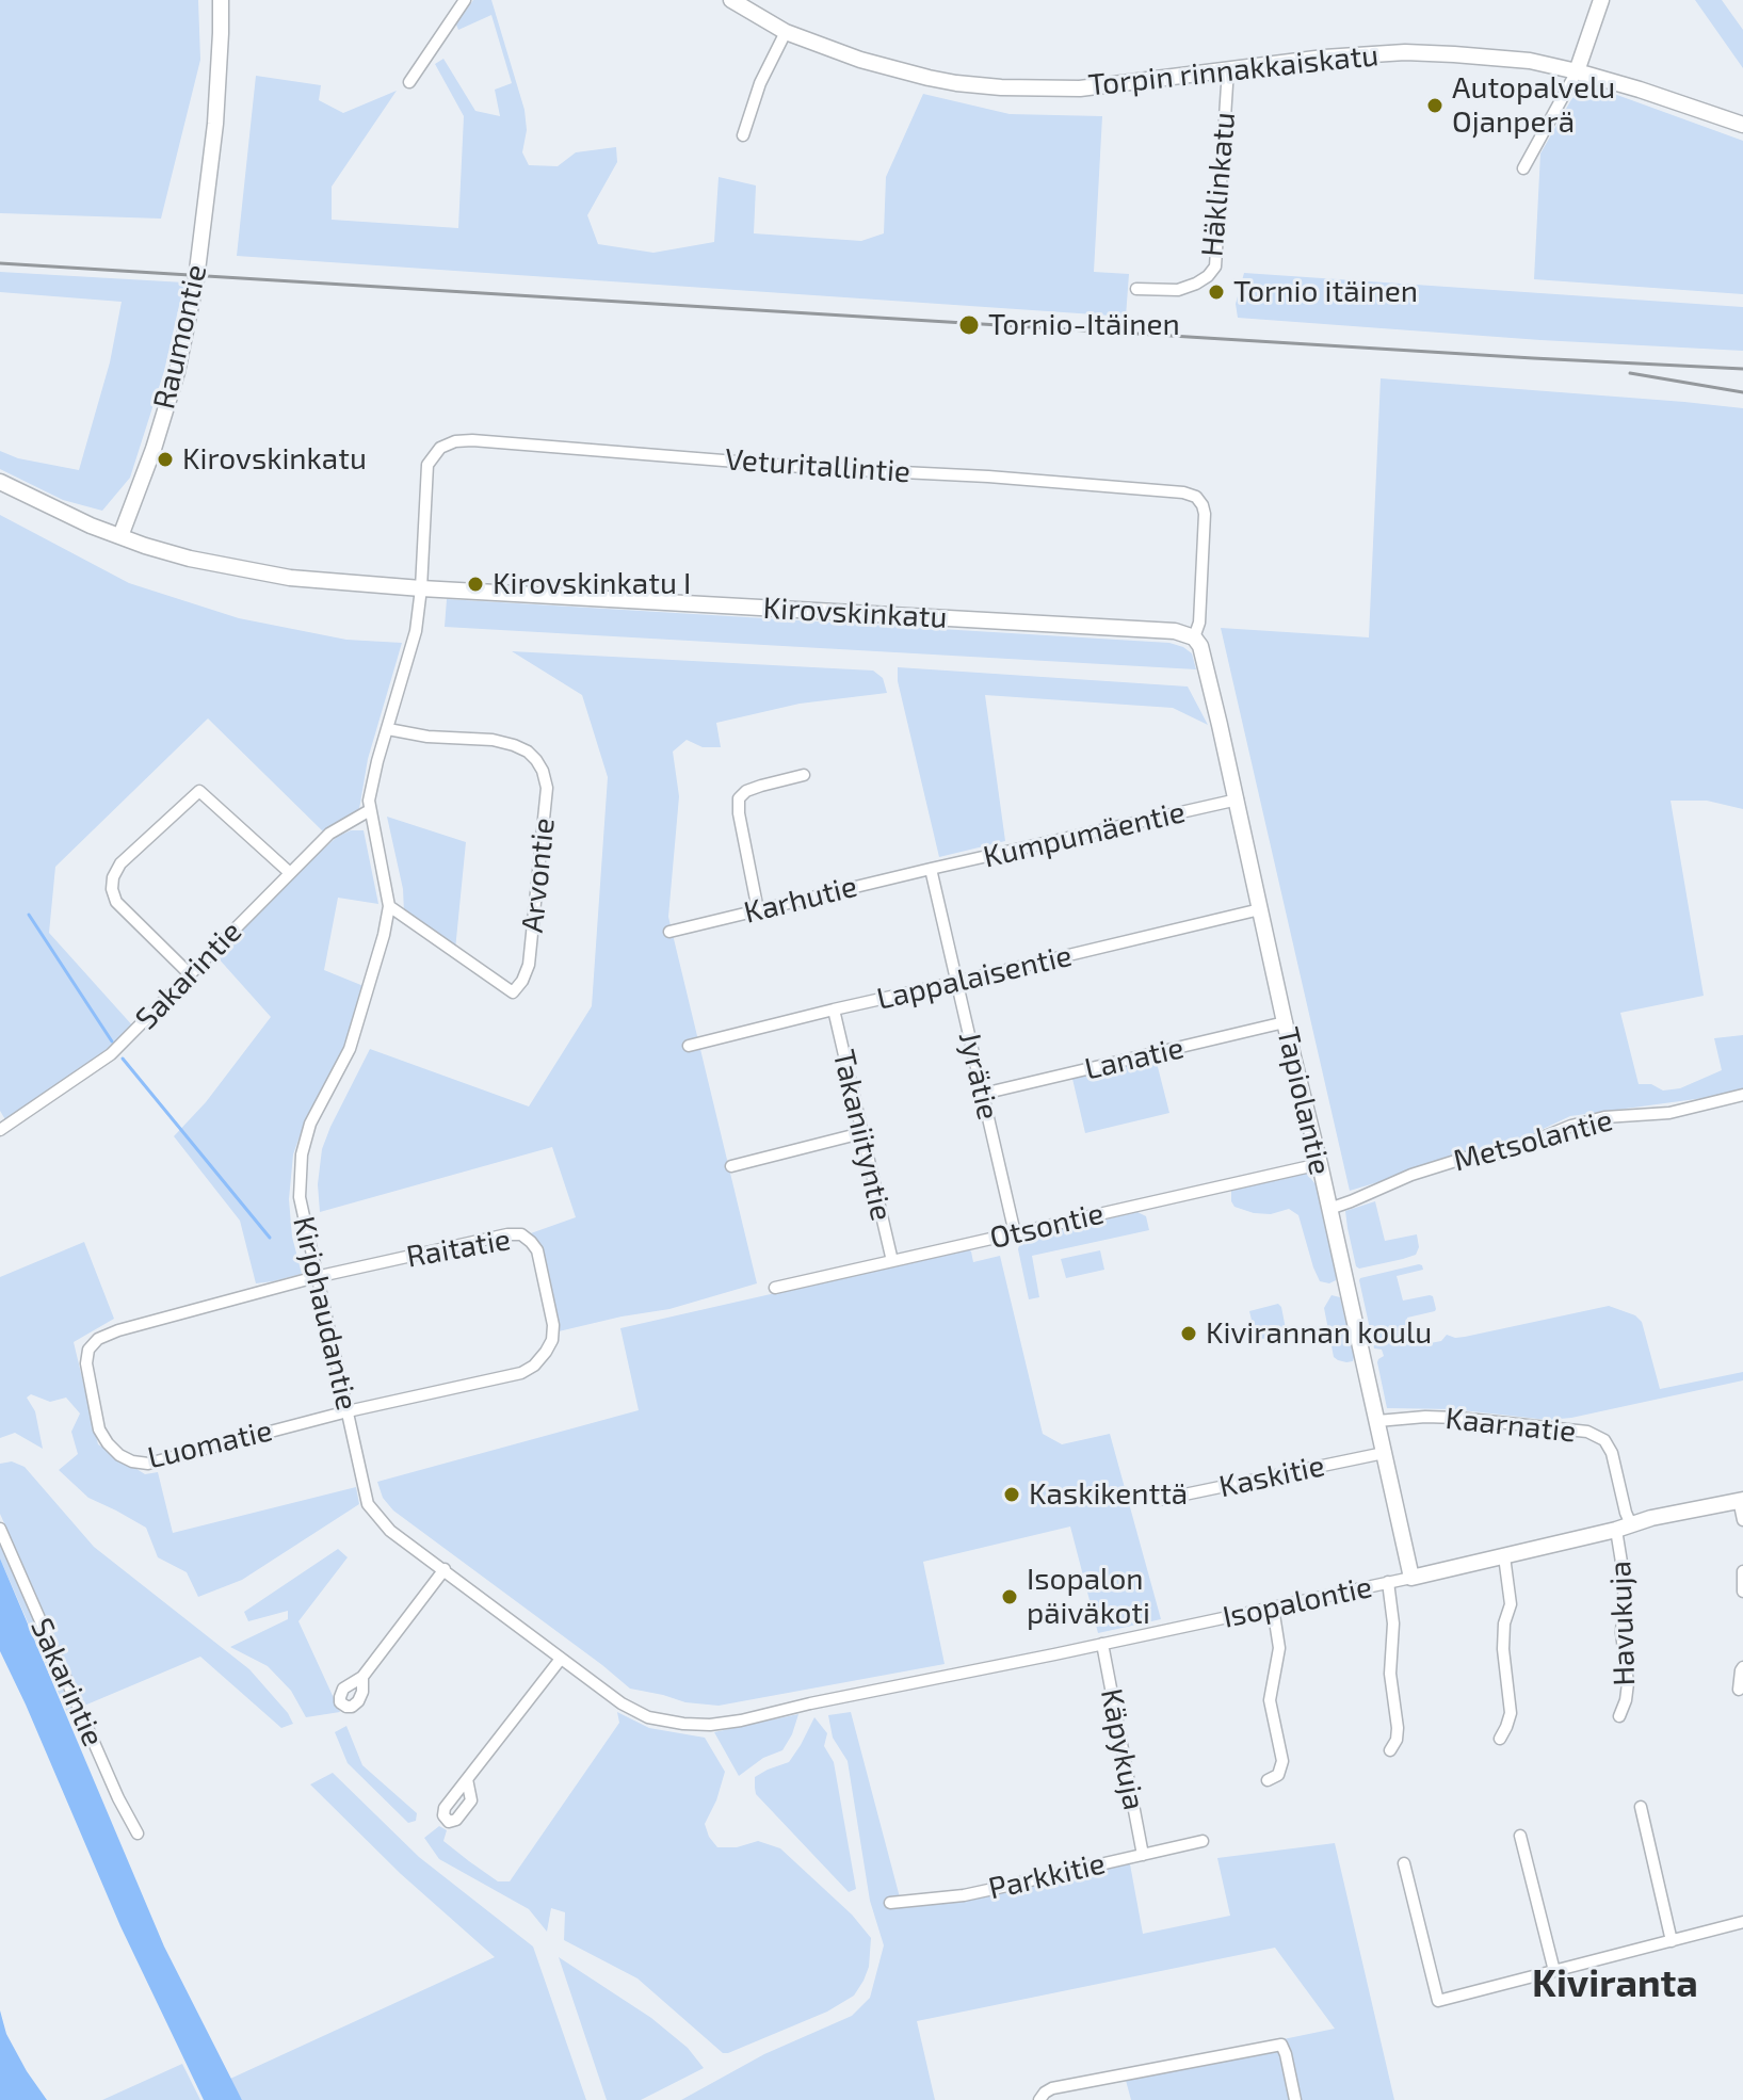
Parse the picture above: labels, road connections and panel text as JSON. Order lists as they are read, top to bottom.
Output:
{
  "streets": {
    "street": [
      "Torpin rinnakkaiskatu",
      "Häklinkatu",
      "Raumontie",
      "Veturitallintie",
      "Kirovskinkatu",
      "Kumpumäentie",
      "Arvontie",
      "Karhutie",
      "Sakarintie",
      "Lappalaisentie",
      "Lanatie",
      "Jyrätie",
      "Tapiolantie",
      "Takaniityntie",
      "Metsolantie",
      "Otsontie",
      "Raitatie",
      "Kirjohaudantie",
      "Kaarnatie",
      "Luomatie",
      "Kaskitie",
      "Isopalontie",
      "Havukuja",
      "Käpykuja",
      "Parkkitie"
    ]
  },
  "crossings": [
    ["Torpin rinnakkaiskatu", "Häklinkatu"],
    ["Raumontie", "Kirovskinkatu"],
    ["Veturitallintie", "Kirovskinkatu"],
    ["Veturitallintie", "Tapiolantie"],
    ["Veturitallintie", "Kirjohaudantie"],
    ["Kirovskinkatu", "Tapiolantie"],
    ["Kirovskinkatu", "Kirjohaudantie"],
    ["Kumpumäentie", "Karhutie"],
    ["Kumpumäentie", "Jyrätie"],
    ["Kumpumäentie", "Tapiolantie"],
    ["Arvontie", "Kirjohaudantie"],
    ["Karhutie", "Jyrätie"],
    ["Sakarintie", "Kirjohaudantie"],
    ["Lappalaisentie", "Jyrätie"],
    ["Lappalaisentie", "Tapiolantie"],
    ["Lappalaisentie", "Takaniityntie"],
    ["Lanatie", "Jyrätie"],
    ["Lanatie", "Tapiolantie"],
    ["Jyrätie", "Otsontie"],
    ["Tapiolantie", "Metsolantie"],
    ["Tapiolantie", "Otsontie"],
    ["Tapiolantie", "Kaarnatie"],
    ["Tapiolantie", "Kaskitie"],
    ["Tapiolantie", "Isopalontie"],
    ["Takaniityntie", "Otsontie"],
    ["Raitatie", "Kirjohaudantie"],
    ["Raitatie", "Luomatie"],
    ["Kirjohaudantie", "Luomatie"],
    ["Kirjohaudantie", "Isopalontie"],
    ["Kaarnatie", "Isopalontie"],
    ["Kaarnatie", "Havukuja"],
    ["Isopalontie", "Havukuja"],
    ["Isopalontie", "Käpykuja"],
    ["Käpykuja", "Parkkitie"]
  ],
  "districts": ["Kiviranta"],
  "places": [
    "Autopalvelu Ojanperä",
    "Tornio itäinen",
    "Tornio-Itäinen",
    "Kirovskinkatu",
    "Kirovskinkatu I",
    "Kivirannan koulu",
    "Kaskikenttä",
    "Isopalon päiväkoti"
  ]
}
